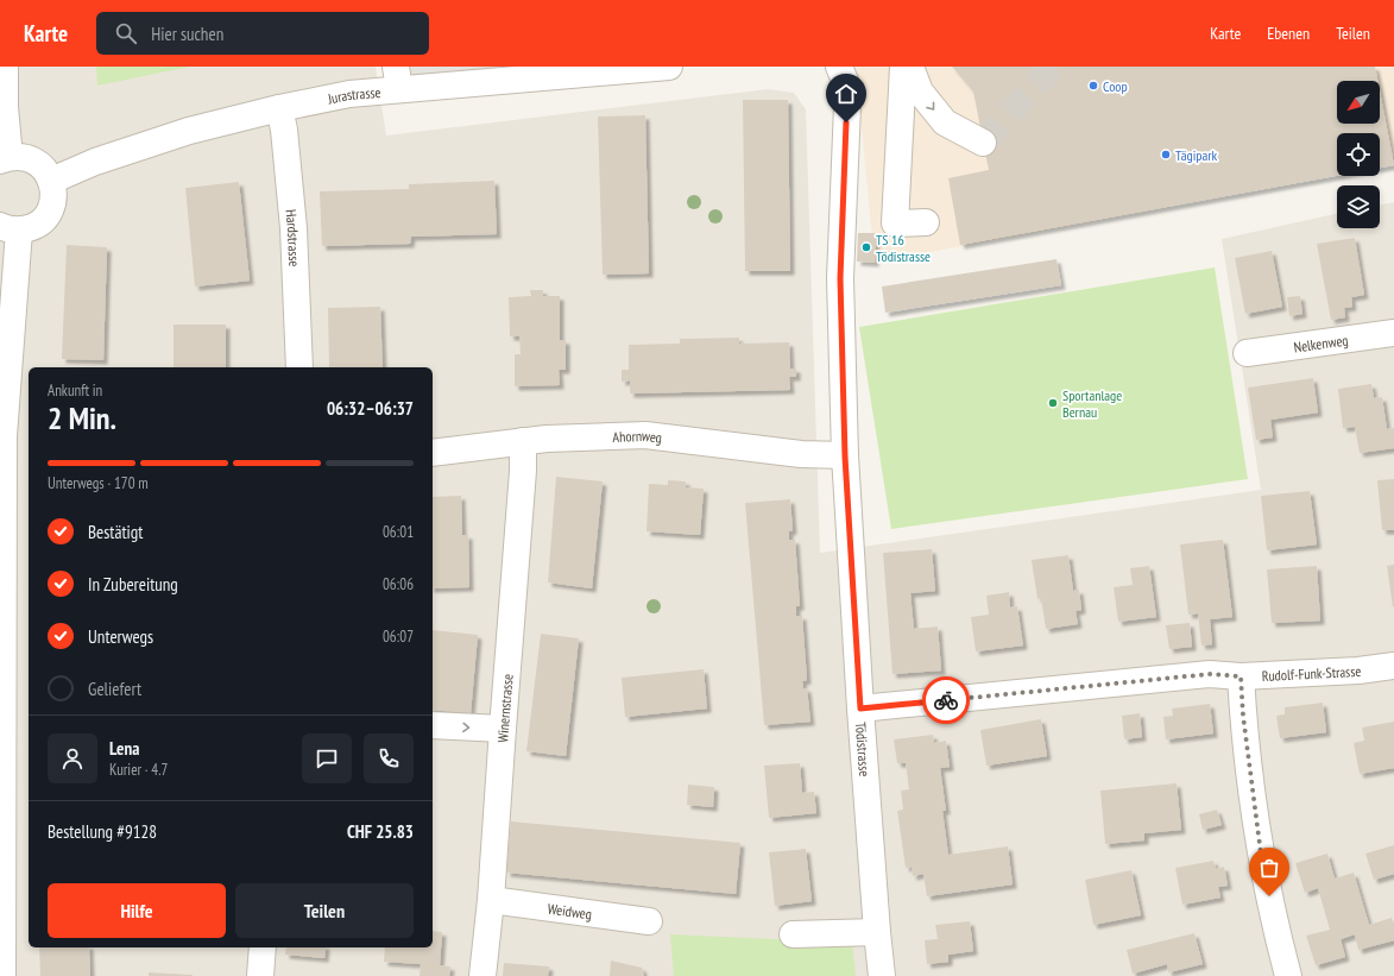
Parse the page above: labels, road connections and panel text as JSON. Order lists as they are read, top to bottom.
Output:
{
  "streets": {
    "street": [
      "Jurastrasse",
      "Hardstrasse",
      "Nelkenweg",
      "Ahornweg",
      "Rudolf-Funk-Strasse",
      "Winernstrasse",
      "Tödistrasse",
      "Weidweg"
    ]
  },
  "crossings": [
    ["Jurastrasse", "Hardstrasse"],
    ["Ahornweg", "Winernstrasse"],
    ["Ahornweg", "Tödistrasse"],
    ["Rudolf-Funk-Strasse", "Tödistrasse"],
    ["Winernstrasse", "Weidweg"]
  ],
  "places": [
    "Coop",
    "Tägipark",
    "TS 16 Tödistrasse",
    "Sportanlage Bernau"
  ],
  "north": "bottom left",
  "page": {
    "header": "Karte",
    "search": "Hier suchen",
    "nav": ["Karte", "Ebenen", "Teilen"],
    "heading": ["2 Min.", "Ankunft in", "06:32–06:37"],
    "panel": [
      "Lena",
      "Kurier · 4.7",
      "Bestellung #9128",
      "CHF 25.83"
    ],
    "bar": "Unterwegs · 170 m",
    "list": [
      ["Bestätigt", "06:01"],
      ["In Zubereitung", "06:06"],
      ["Unterwegs", "06:07"],
      "Geliefert"
    ],
    "buttons": ["Hilfe", "Teilen"]
  }
}
